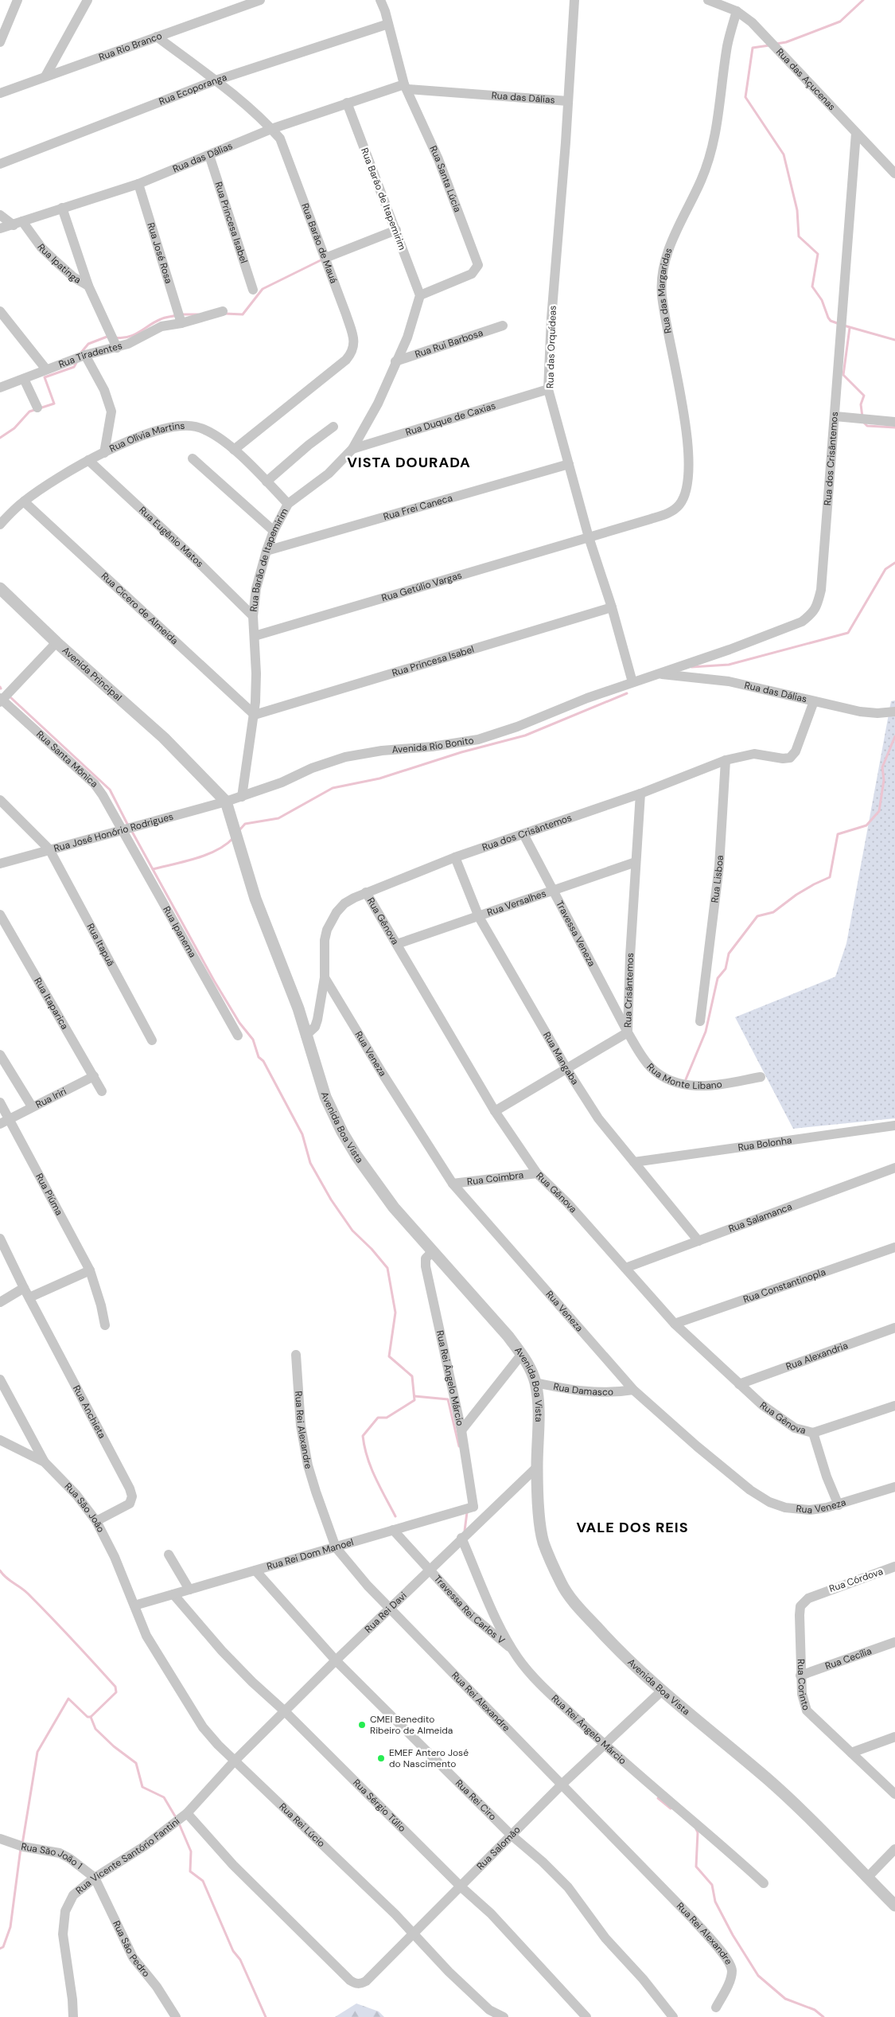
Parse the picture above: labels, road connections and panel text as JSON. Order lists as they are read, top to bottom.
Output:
{
  "streets": {
    "street": [
      "Rua Rio Branco",
      "Rua das Açucenas",
      "Rua Ecoporanga",
      "Rua das Dálias",
      "Rua Santa Lúcia",
      "Rua Barão de Itapemirim",
      "Rua Princesa Isabel",
      "Rua Barão de Mauá",
      "Rua José Rosa",
      "Rua Ipatinga",
      "Rua das Margaridas",
      "Rua Rui Barbosa",
      "Rua das Orquídeas",
      "Rua Tiradentes",
      "Rua Duque de Caxias",
      "Rua Olívia Martins",
      "Rua dos Crisântemos",
      "Rua Frei Caneca",
      "Rua Eugênio Matos",
      "Rua Getúlio Vargas",
      "Rua Cícero de Almeida",
      "Avenida Principal",
      "Avenida Rio Bonito",
      "Rua Santa Mônica",
      "Rua José Honório Rodrigues",
      "Rua Lisboa",
      "Rua Versalhes",
      "Rua Gênova",
      "Rua Ipanema",
      "Travessa Veneza",
      "Rua Itapuã",
      "Rua Crisântemos",
      "Rua Itaparica",
      "Rua Veneza",
      "Rua Mangaba",
      "Rua Monte Libano",
      "Rua Iriri",
      "Avenida Boa Vista",
      "Rua Bolonha",
      "Rua Coimbra",
      "Rua Piúma",
      "Rua Salamanca",
      "Rua Constantinopla",
      "Rua Alexandria",
      "Rua Rei Ângelo Márcio",
      "Rua Damasco",
      "Rua Anchieta",
      "Rua Rei Alexandre",
      "Rua São João",
      "Rua Rei Dom Manoel",
      "Rua Córdova",
      "Travessa Rei Carlos V",
      "Rua Rei Davi",
      "Rua Cecília",
      "Rua Corinto",
      "Rua Rei Ciro",
      "Rua Sérgio Túlio",
      "Rua Rei Lúcio",
      "Rua Salomão",
      "Rua Vicente Santório Fantini",
      "Rua São João 1",
      "Rua São Pedro"
    ]
  },
  "crossings": [
    ["Rua Rio Branco", "Rua Barão de Mauá"],
    ["Rua das Açucenas", "Rua das Margaridas"],
    ["Rua das Açucenas", "Rua dos Crisântemos"],
    ["Rua Ecoporanga", "Rua Santa Lúcia"],
    ["Rua Ecoporanga", "Rua Barão de Mauá"],
    ["Rua das Dálias", "Rua Santa Lúcia"],
    ["Rua das Dálias", "Rua Barão de Itapemirim"],
    ["Rua das Dálias", "Rua Princesa Isabel"],
    ["Rua das Dálias", "Rua Barão de Mauá"],
    ["Rua das Dálias", "Rua José Rosa"],
    ["Rua das Dálias", "Rua Ipatinga"],
    ["Rua das Dálias", "Rua das Orquídeas"],
    ["Rua das Dálias", "Rua dos Crisântemos"],
    ["Rua Santa Lúcia", "Rua Barão de Itapemirim"],
    ["Rua Barão de Itapemirim", "Rua Princesa Isabel"],
    ["Rua Barão de Itapemirim", "Rua Rui Barbosa"],
    ["Rua Barão de Itapemirim", "Rua Duque de Caxias"],
    ["Rua Barão de Itapemirim", "Rua Olívia Martins"],
    ["Rua Barão de Itapemirim", "Rua Frei Caneca"],
    ["Rua Barão de Itapemirim", "Rua Eugênio Matos"],
    ["Rua Barão de Itapemirim", "Rua Getúlio Vargas"],
    ["Rua Barão de Itapemirim", "Rua Cícero de Almeida"],
    ["Rua Barão de Itapemirim", "Avenida Rio Bonito"],
    ["Rua Princesa Isabel", "Rua das Orquídeas"],
    ["Rua Princesa Isabel", "Rua Cícero de Almeida"],
    ["Rua Barão de Mauá", "Rua Olívia Martins"],
    ["Rua José Rosa", "Rua Tiradentes"],
    ["Rua Ipatinga", "Rua Tiradentes"],
    ["Rua das Margaridas", "Rua das Orquídeas"],
    ["Rua das Margaridas", "Rua Getúlio Vargas"],
    ["Rua das Orquídeas", "Rua Duque de Caxias"],
    ["Rua das Orquídeas", "Rua dos Crisântemos"],
    ["Rua das Orquídeas", "Rua Frei Caneca"],
    ["Rua das Orquídeas", "Rua Getúlio Vargas"],
    ["Rua das Orquídeas", "Avenida Rio Bonito"],
    ["Rua Olívia Martins", "Rua Eugênio Matos"],
    ["Rua Olívia Martins", "Rua Cícero de Almeida"],
    ["Rua dos Crisântemos", "Avenida Rio Bonito"],
    ["Rua dos Crisântemos", "Rua Lisboa"],
    ["Rua dos Crisântemos", "Rua Gênova"],
    ["Rua dos Crisântemos", "Travessa Veneza"],
    ["Rua dos Crisântemos", "Rua Crisântemos"],
    ["Rua dos Crisântemos", "Rua Veneza"],
    ["Rua dos Crisântemos", "Rua Mangaba"],
    ["Rua dos Crisântemos", "Avenida Boa Vista"],
    ["Avenida Principal", "Avenida Rio Bonito"],
    ["Avenida Principal", "Rua José Honório Rodrigues"],
    ["Avenida Principal", "Avenida Boa Vista"],
    ["Avenida Rio Bonito", "Rua José Honório Rodrigues"],
    ["Avenida Rio Bonito", "Avenida Boa Vista"],
    ["Rua Santa Mônica", "Rua José Honório Rodrigues"],
    ["Rua Santa Mônica", "Rua Ipanema"],
    ["Rua José Honório Rodrigues", "Rua Ipanema"],
    ["Rua José Honório Rodrigues", "Rua Itapuã"],
    ["Rua José Honório Rodrigues", "Avenida Boa Vista"],
    ["Rua Versalhes", "Rua Gênova"],
    ["Rua Versalhes", "Travessa Veneza"],
    ["Rua Versalhes", "Rua Crisântemos"],
    ["Rua Versalhes", "Rua Mangaba"],
    ["Rua Gênova", "Rua Crisântemos"],
    ["Rua Gênova", "Rua Veneza"],
    ["Rua Gênova", "Rua Coimbra"],
    ["Rua Gênova", "Rua Salamanca"],
    ["Rua Gênova", "Rua Constantinopla"],
    ["Rua Gênova", "Rua Alexandria"],
    ["Travessa Veneza", "Rua Crisântemos"],
    ["Travessa Veneza", "Rua Monte Libano"],
    ["Rua Crisântemos", "Rua Mangaba"],
    ["Rua Crisântemos", "Rua Monte Libano"],
    ["Rua Itaparica", "Rua Iriri"],
    ["Rua Veneza", "Rua Coimbra"],
    ["Rua Veneza", "Rua Damasco"],
    ["Rua Mangaba", "Rua Bolonha"],
    ["Rua Mangaba", "Rua Salamanca"],
    ["Rua Iriri", "Rua Piúma"],
    ["Avenida Boa Vista", "Rua Rei Ângelo Márcio"],
    ["Avenida Boa Vista", "Rua Damasco"],
    ["Avenida Boa Vista", "Rua Rei Davi"],
    ["Avenida Boa Vista", "Rua Salomão"],
    ["Rua Rei Ângelo Márcio", "Rua Rei Dom Manoel"],
    ["Rua Rei Ângelo Márcio", "Travessa Rei Carlos V"],
    ["Rua Rei Ângelo Márcio", "Rua Rei Davi"],
    ["Rua Rei Ângelo Márcio", "Rua Salomão"],
    ["Rua Anchieta", "Rua São João"],
    ["Rua Rei Alexandre", "Rua Rei Dom Manoel"],
    ["Rua Rei Alexandre", "Rua Rei Davi"],
    ["Rua Rei Alexandre", "Rua Salomão"],
    ["Rua São João", "Rua Rei Dom Manoel"],
    ["Rua São João", "Rua Rei Lúcio"],
    ["Rua Rei Dom Manoel", "Travessa Rei Carlos V"],
    ["Rua Rei Dom Manoel", "Rua Rei Ciro"],
    ["Rua Rei Dom Manoel", "Rua Sérgio Túlio"],
    ["Rua Rei Dom Manoel", "Rua Rei Lúcio"],
    ["Rua Córdova", "Rua Corinto"],
    ["Travessa Rei Carlos V", "Rua Rei Davi"],
    ["Rua Rei Davi", "Rua Rei Ciro"],
    ["Rua Rei Davi", "Rua Sérgio Túlio"],
    ["Rua Rei Davi", "Rua Rei Lúcio"],
    ["Rua Rei Davi", "Rua Vicente Santório Fantini"],
    ["Rua Cecília", "Rua Corinto"],
    ["Rua Rei Ciro", "Rua Salomão"],
    ["Rua Sérgio Túlio", "Rua Salomão"],
    ["Rua Rei Lúcio", "Rua Salomão"],
    ["Rua Rei Lúcio", "Rua Vicente Santório Fantini"],
    ["Rua Salomão", "Rua Vicente Santório Fantini"],
    ["Rua Vicente Santório Fantini", "Rua São João 1"],
    ["Rua Vicente Santório Fantini", "Rua São Pedro"],
    ["Rua São João 1", "Rua São Pedro"]
  ],
  "districts": ["VISTA DOURADA", "VALE DOS REIS"],
  "places": ["CMEI Benedito Ribeiro de Almeida", "EMEF Antero José do Nascimento"]
}
